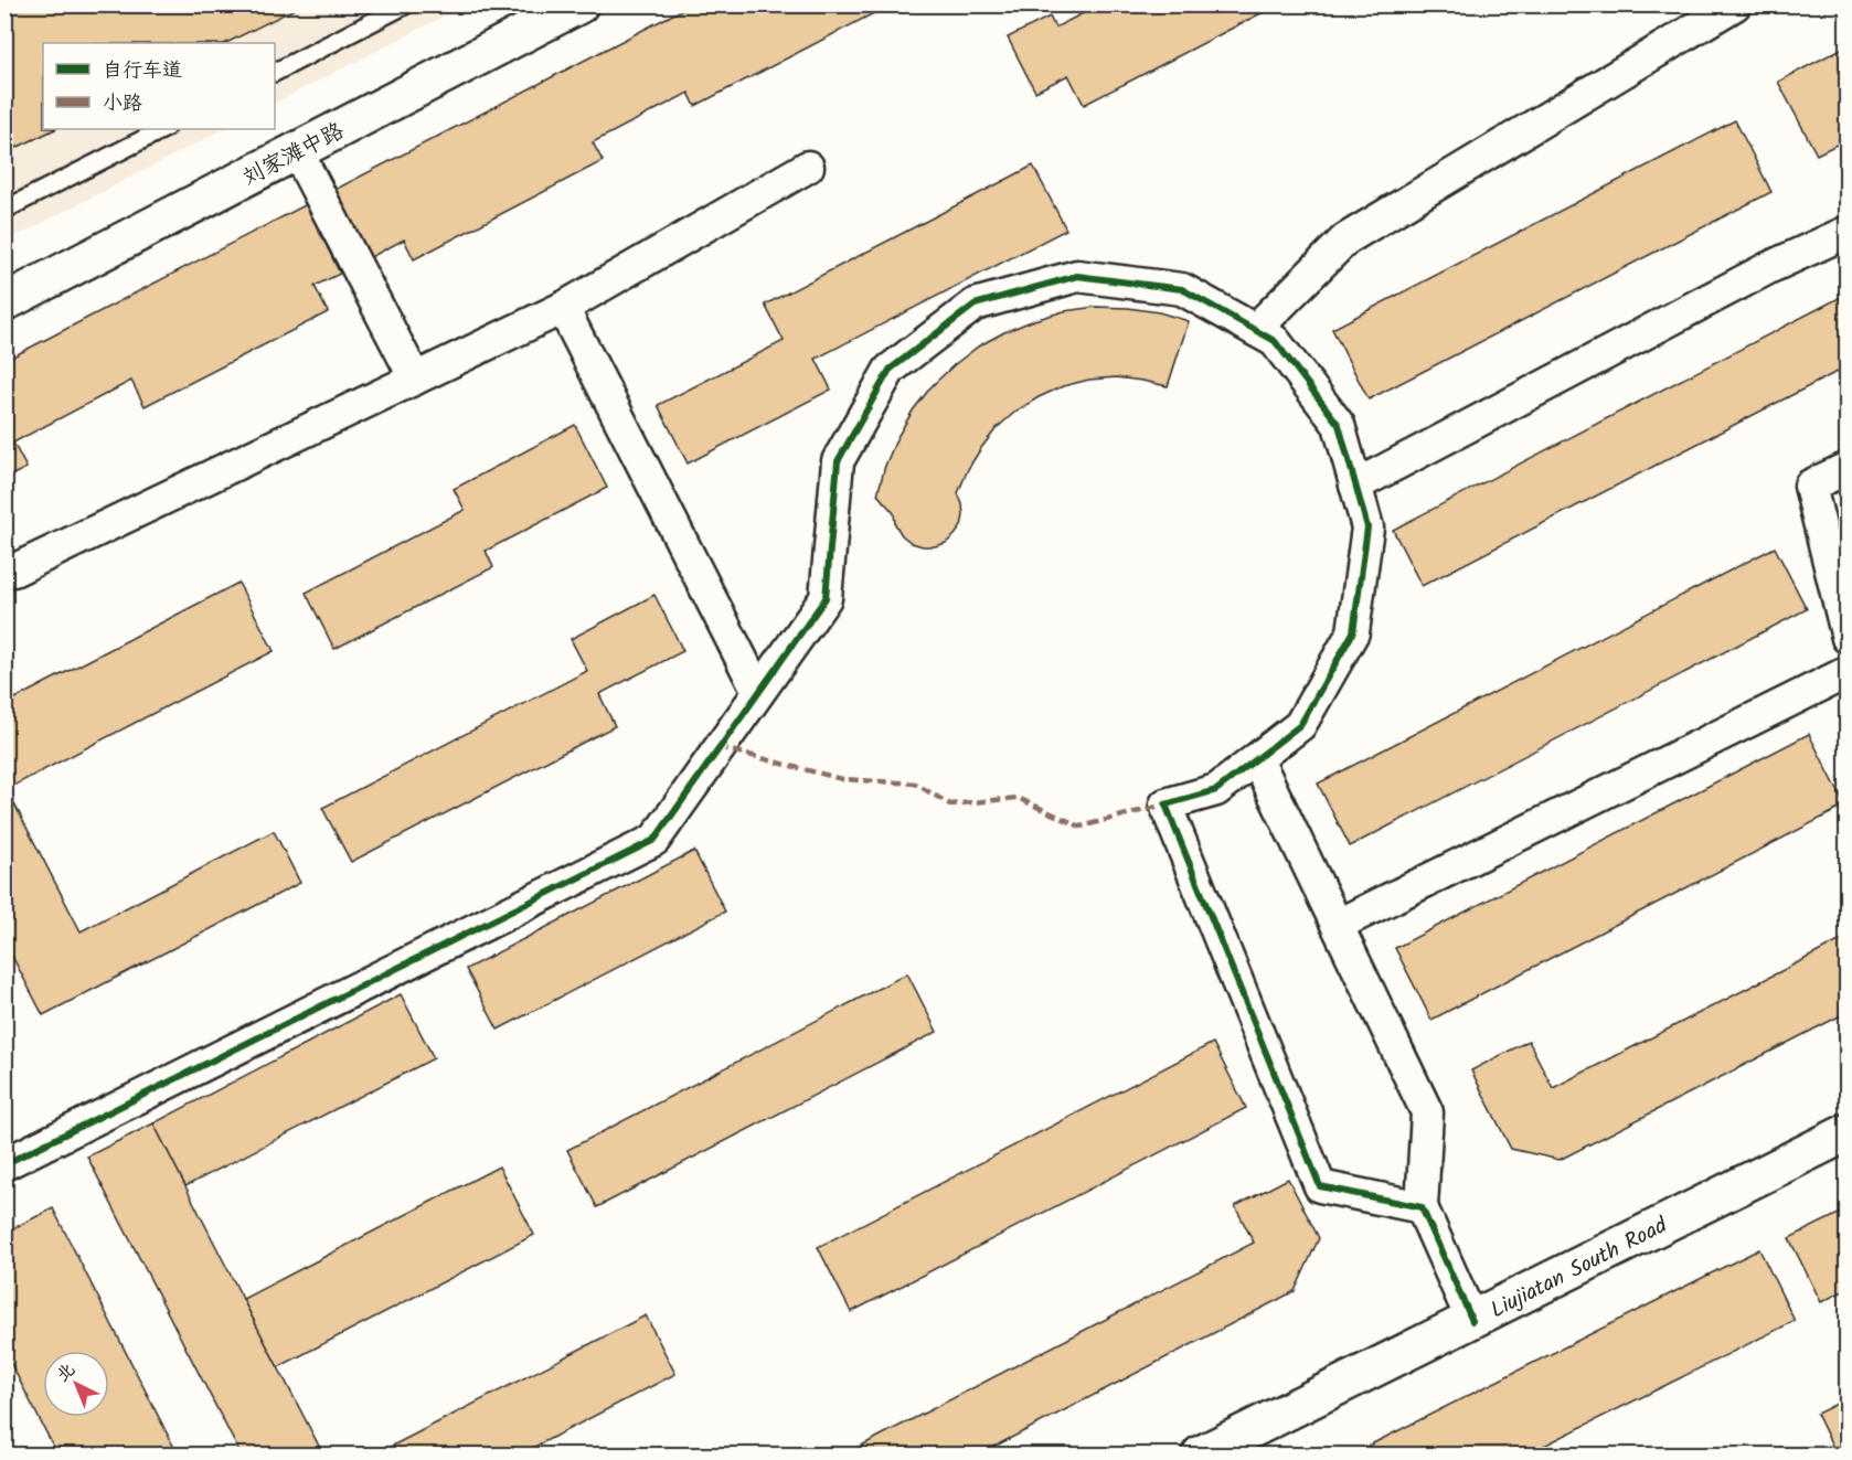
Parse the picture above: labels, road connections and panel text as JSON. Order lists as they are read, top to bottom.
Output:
{
  "streets": {
    "street": ["刘家滩中路", "Liujiatan South Road"]
  },
  "legend": ["自行车道", "小路"],
  "north": "top left"
}
